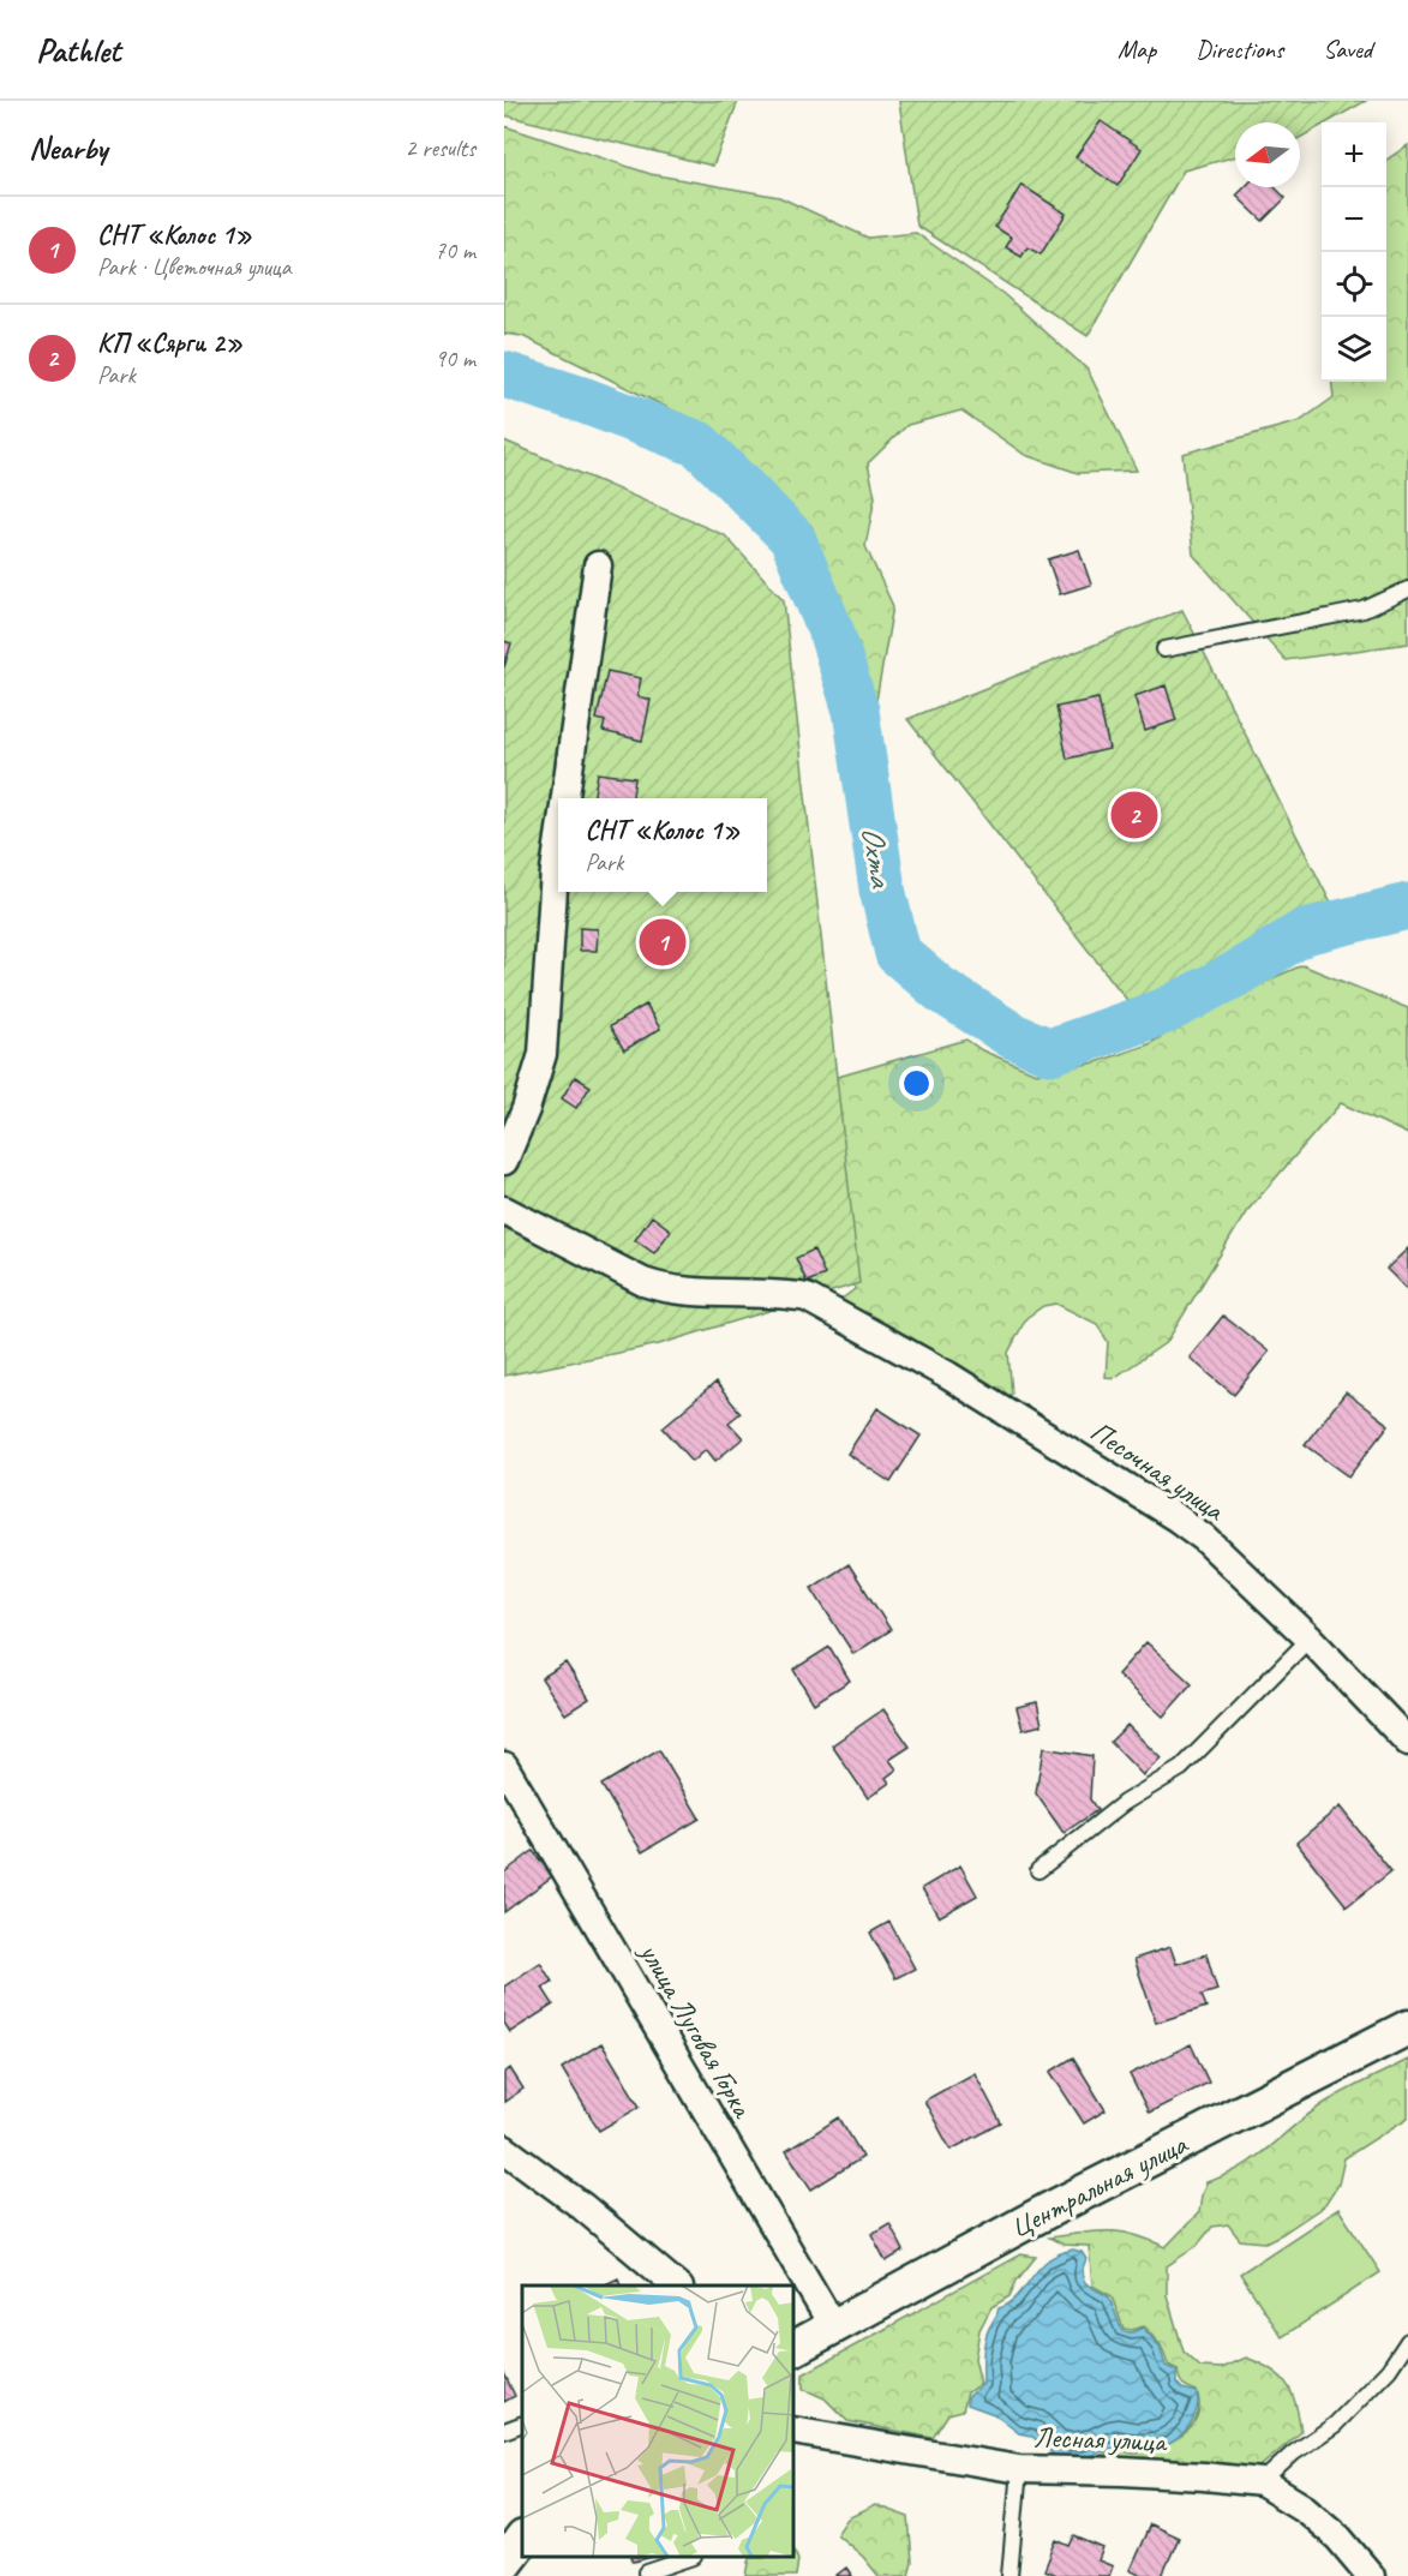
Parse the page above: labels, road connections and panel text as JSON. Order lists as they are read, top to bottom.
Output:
{
  "streets": {
    "street": [
      "Песочная улица",
      "улица Луговая Горка",
      "Центральная улица",
      "Лесная улица"
    ]
  },
  "crossings": [
    ["улица Луговая Горка", "Центральная улица"]
  ],
  "water": ["Охта"],
  "north": "left",
  "page": {
    "header": "Pathlet",
    "nav": ["Map", "Directions", "Saved"],
    "heading": ["Nearby", "2 results"],
    "map_buttons": ["+", "−"],
    "list": [
      {
        "mark": "1",
        "name": "СНТ «Колос 1»",
        "note": "Park · Цветочная улица",
        "value": "70 m"
      },
      {
        "mark": "2",
        "name": "КП «Сярги 2»",
        "note": "Park",
        "value": "90 m"
      }
    ],
    "pins": ["2", "1"],
    "popup": ["СНТ «Колос 1»", "Park"]
  }
}
